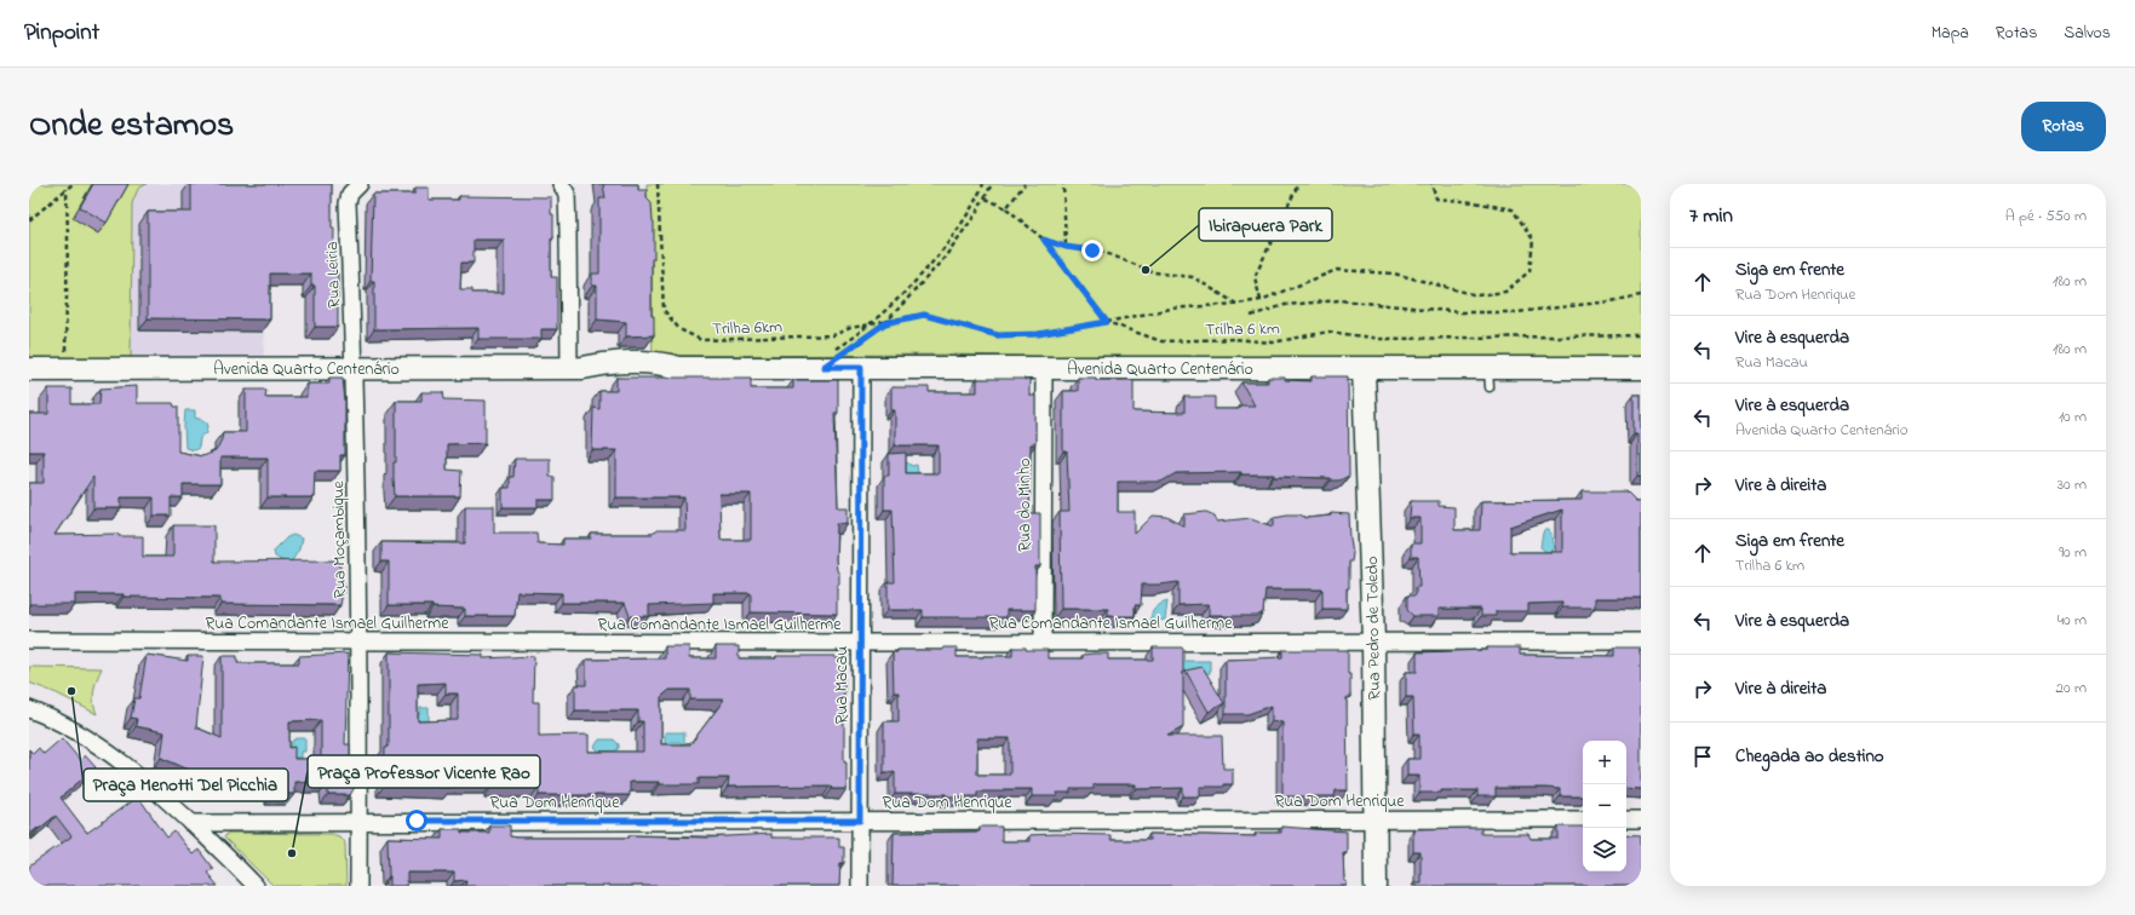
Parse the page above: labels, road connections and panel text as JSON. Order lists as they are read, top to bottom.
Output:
{
  "streets": {
    "street": [
      "Rua Leiria",
      "Avenida Quarto Centenário",
      "Rua do Minho",
      "Rua Moçambique",
      "Rua Comandante Ismael Guilherme",
      "Rua Pedro de Toledo",
      "Rua Macau",
      "Rua Dom Henrique"
    ],
    "path": ["Trilha 6km", "Trilha 6 km"]
  },
  "crossings": [
    ["Rua Leiria", "Avenida Quarto Centenário"],
    ["Rua Leiria", "Rua Moçambique"],
    ["Trilha 6km", "Trilha 6 km"],
    ["Avenida Quarto Centenário", "Rua do Minho"],
    ["Avenida Quarto Centenário", "Rua Moçambique"],
    ["Avenida Quarto Centenário", "Rua Pedro de Toledo"],
    ["Avenida Quarto Centenário", "Rua Macau"],
    ["Rua do Minho", "Rua Comandante Ismael Guilherme"],
    ["Rua Moçambique", "Rua Comandante Ismael Guilherme"],
    ["Rua Moçambique", "Rua Dom Henrique"],
    ["Rua Comandante Ismael Guilherme", "Rua Pedro de Toledo"],
    ["Rua Comandante Ismael Guilherme", "Rua Macau"],
    ["Rua Pedro de Toledo", "Rua Dom Henrique"],
    ["Rua Macau", "Rua Dom Henrique"]
  ],
  "places": ["Ibirapuera Park", "Praça Menotti Del Picchia", "Praça Professor Vicente Rao"],
  "page": {
    "header": "Pinpoint",
    "nav": ["Mapa", "Rotas", "Salvos"],
    "title": "Onde estamos",
    "buttons": "Rotas",
    "heading": ["7 min", "A pé · 550 m"],
    "list": [
      ["Siga em frente", "Rua Dom Henrique", "180 m"],
      ["Vire à esquerda", "Rua Macau", "180 m"],
      ["Vire à esquerda", "Avenida Quarto Centenário", "10 m"],
      ["Vire à direita", "30 m"],
      ["Siga em frente", "Trilha 6 km", "90 m"],
      ["Vire à esquerda", "40 m"],
      ["Vire à direita", "20 m"],
      "Chegada ao destino"
    ],
    "map_buttons": ["+", "−"]
  }
}
